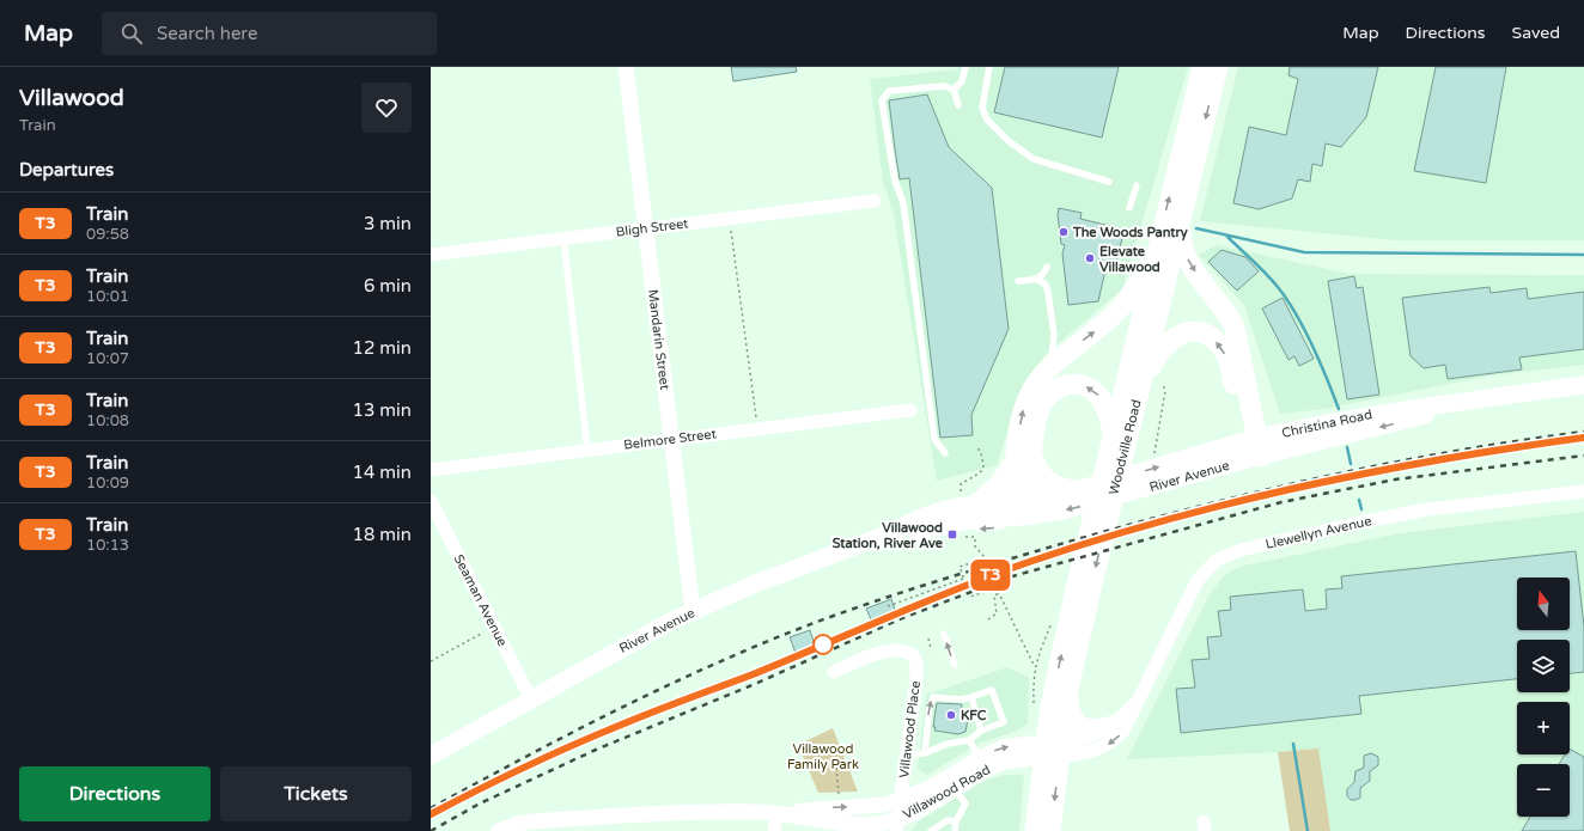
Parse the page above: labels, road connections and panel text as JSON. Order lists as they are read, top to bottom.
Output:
{
  "streets": {
    "main road": ["Christina Road", "Woodville Road", "River Avenue"],
    "street": [
      "Bligh Street",
      "Mandarin Street",
      "Belmore Street",
      "Llewellyn Avenue",
      "Seaman Avenue",
      "Villawood Place",
      "Villawood Road"
    ]
  },
  "crossings": [
    ["Bligh Street", "Mandarin Street"],
    ["Mandarin Street", "Belmore Street"],
    ["Mandarin Street", "River Avenue"],
    ["Christina Road", "River Avenue"],
    ["Woodville Road", "Llewellyn Avenue"],
    ["Woodville Road", "Villawood Road"],
    ["River Avenue", "Seaman Avenue"],
    ["Llewellyn Avenue", "Villawood Road"],
    ["Villawood Place", "Villawood Road"]
  ],
  "one_way": ["Christina Road"],
  "parks": ["Villawood Family Park"],
  "places": {
    "other": ["The Woods Pantry", "Elevate Villawood", "KFC"],
    "transit": ["Villawood Station, River Ave"]
  },
  "north": "top",
  "page": {
    "header": "Map",
    "search": "Search here",
    "nav": ["Map", "Directions", "Saved"],
    "heading": [
      ["Villawood", "Train"],
      "Departures"
    ],
    "on_map": "T3",
    "list": [
      {
        "mark": "T3",
        "name": "Train",
        "note": "09:58",
        "value": "3 min"
      },
      {
        "mark": "T3",
        "name": "Train",
        "note": "10:01",
        "value": "6 min"
      },
      {
        "mark": "T3",
        "name": "Train",
        "note": "10:07",
        "value": "12 min"
      },
      {
        "mark": "T3",
        "name": "Train",
        "note": "10:08",
        "value": "13 min"
      },
      {
        "mark": "T3",
        "name": "Train",
        "note": "10:09",
        "value": "14 min"
      },
      {
        "mark": "T3",
        "name": "Train",
        "note": "10:13",
        "value": "18 min"
      }
    ],
    "map_buttons": ["+", "−"],
    "buttons": ["Directions", "Tickets"]
  }
}
